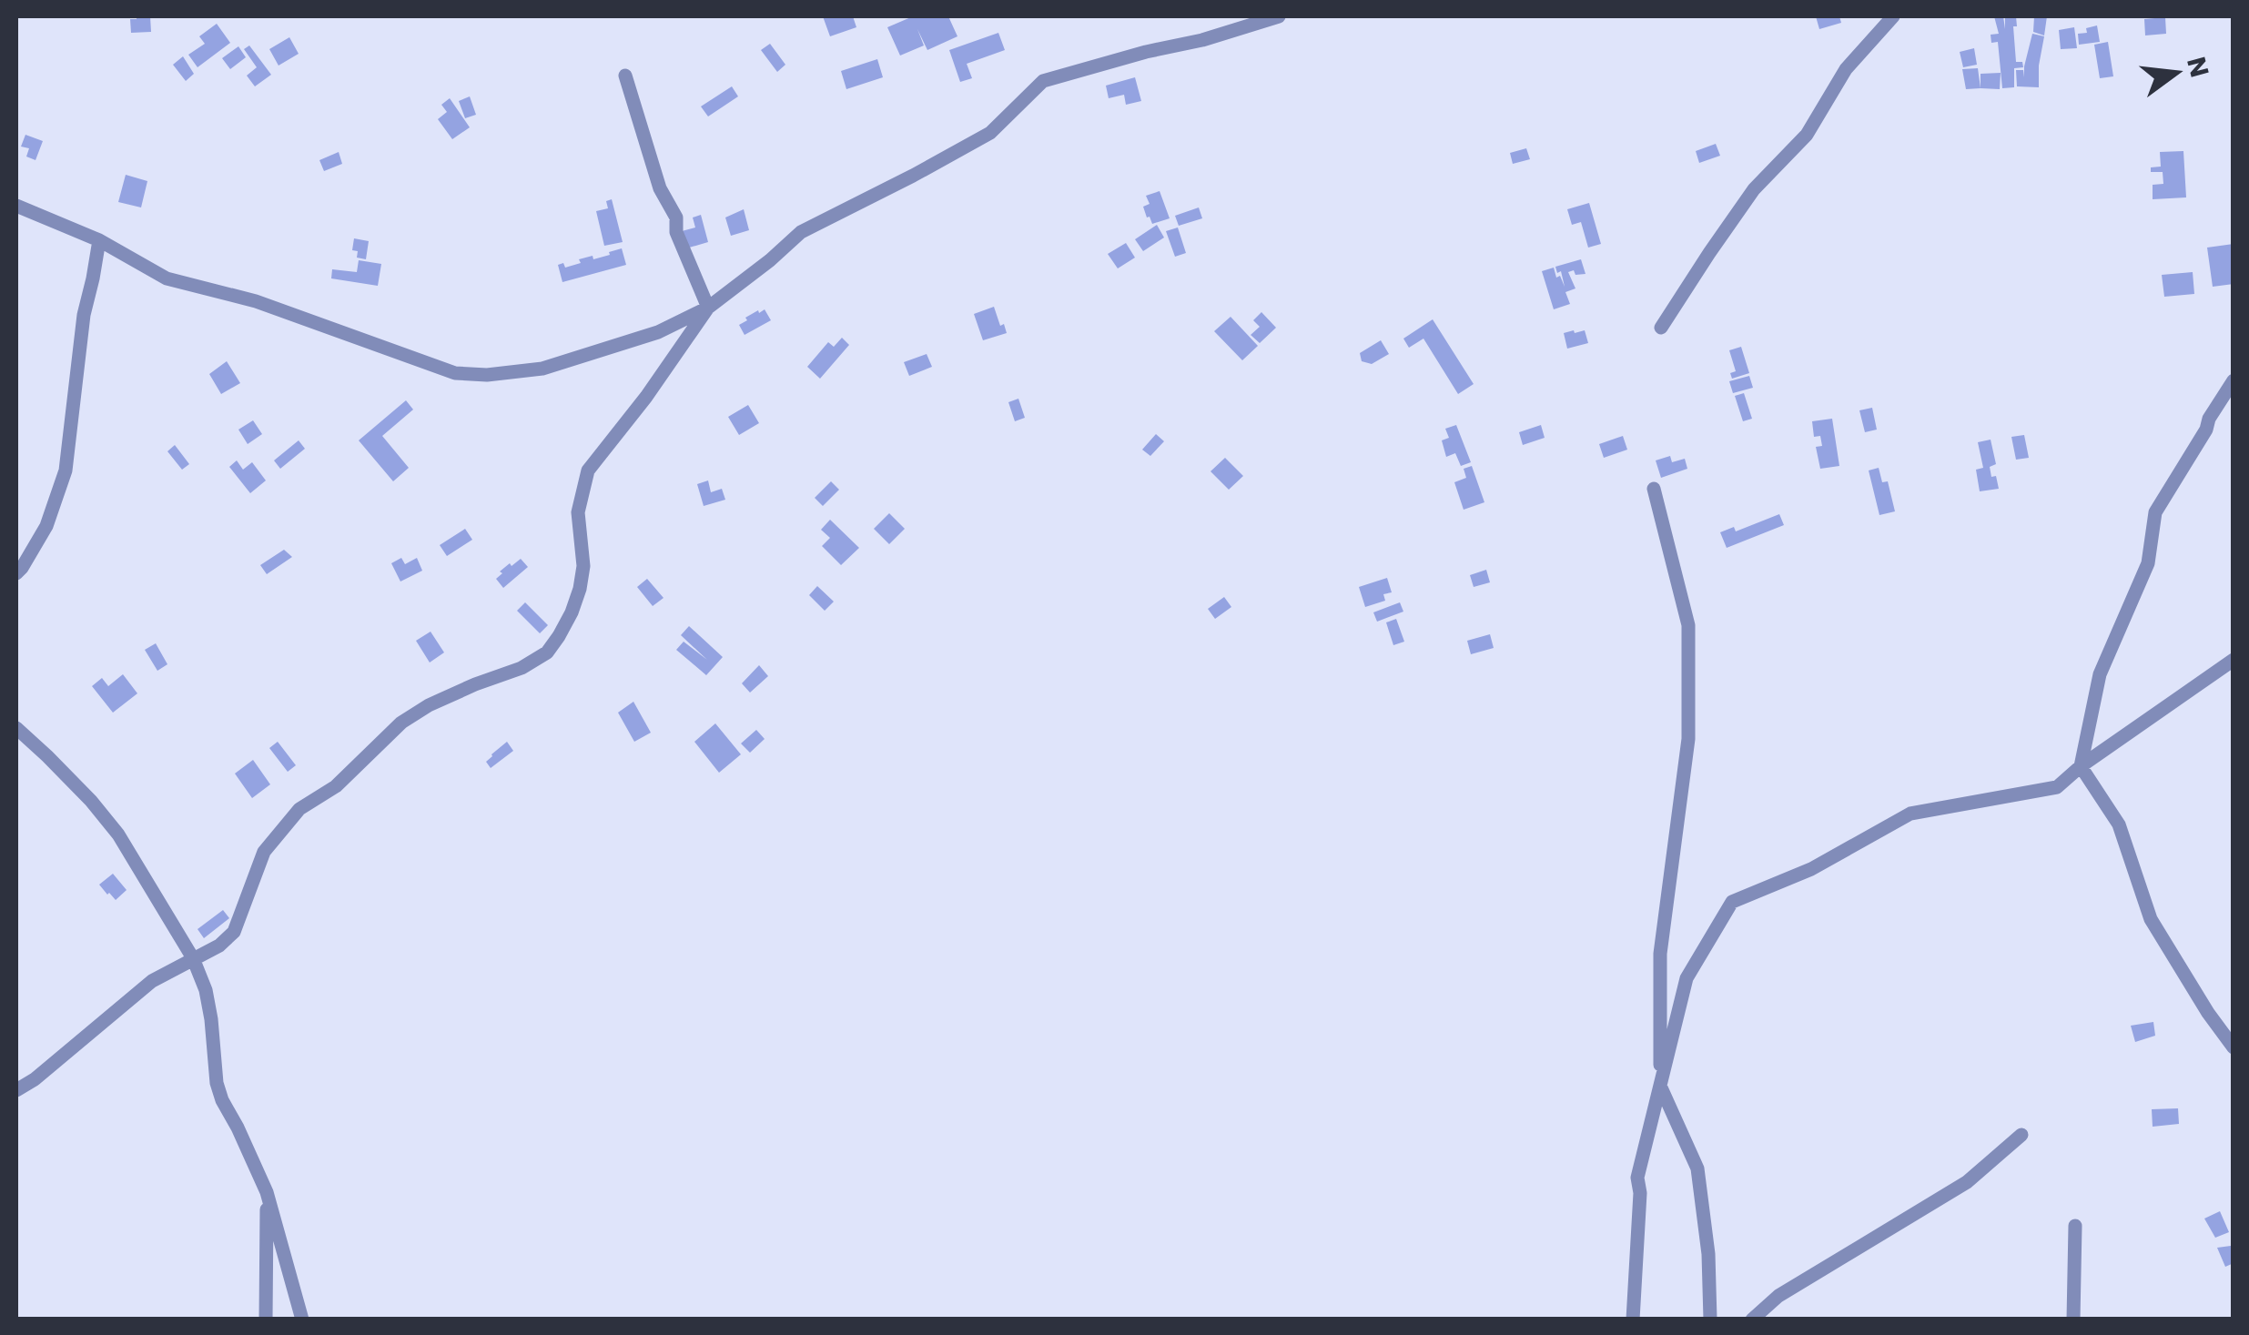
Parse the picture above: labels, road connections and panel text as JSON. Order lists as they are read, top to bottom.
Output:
{
  "north": "right"
}
